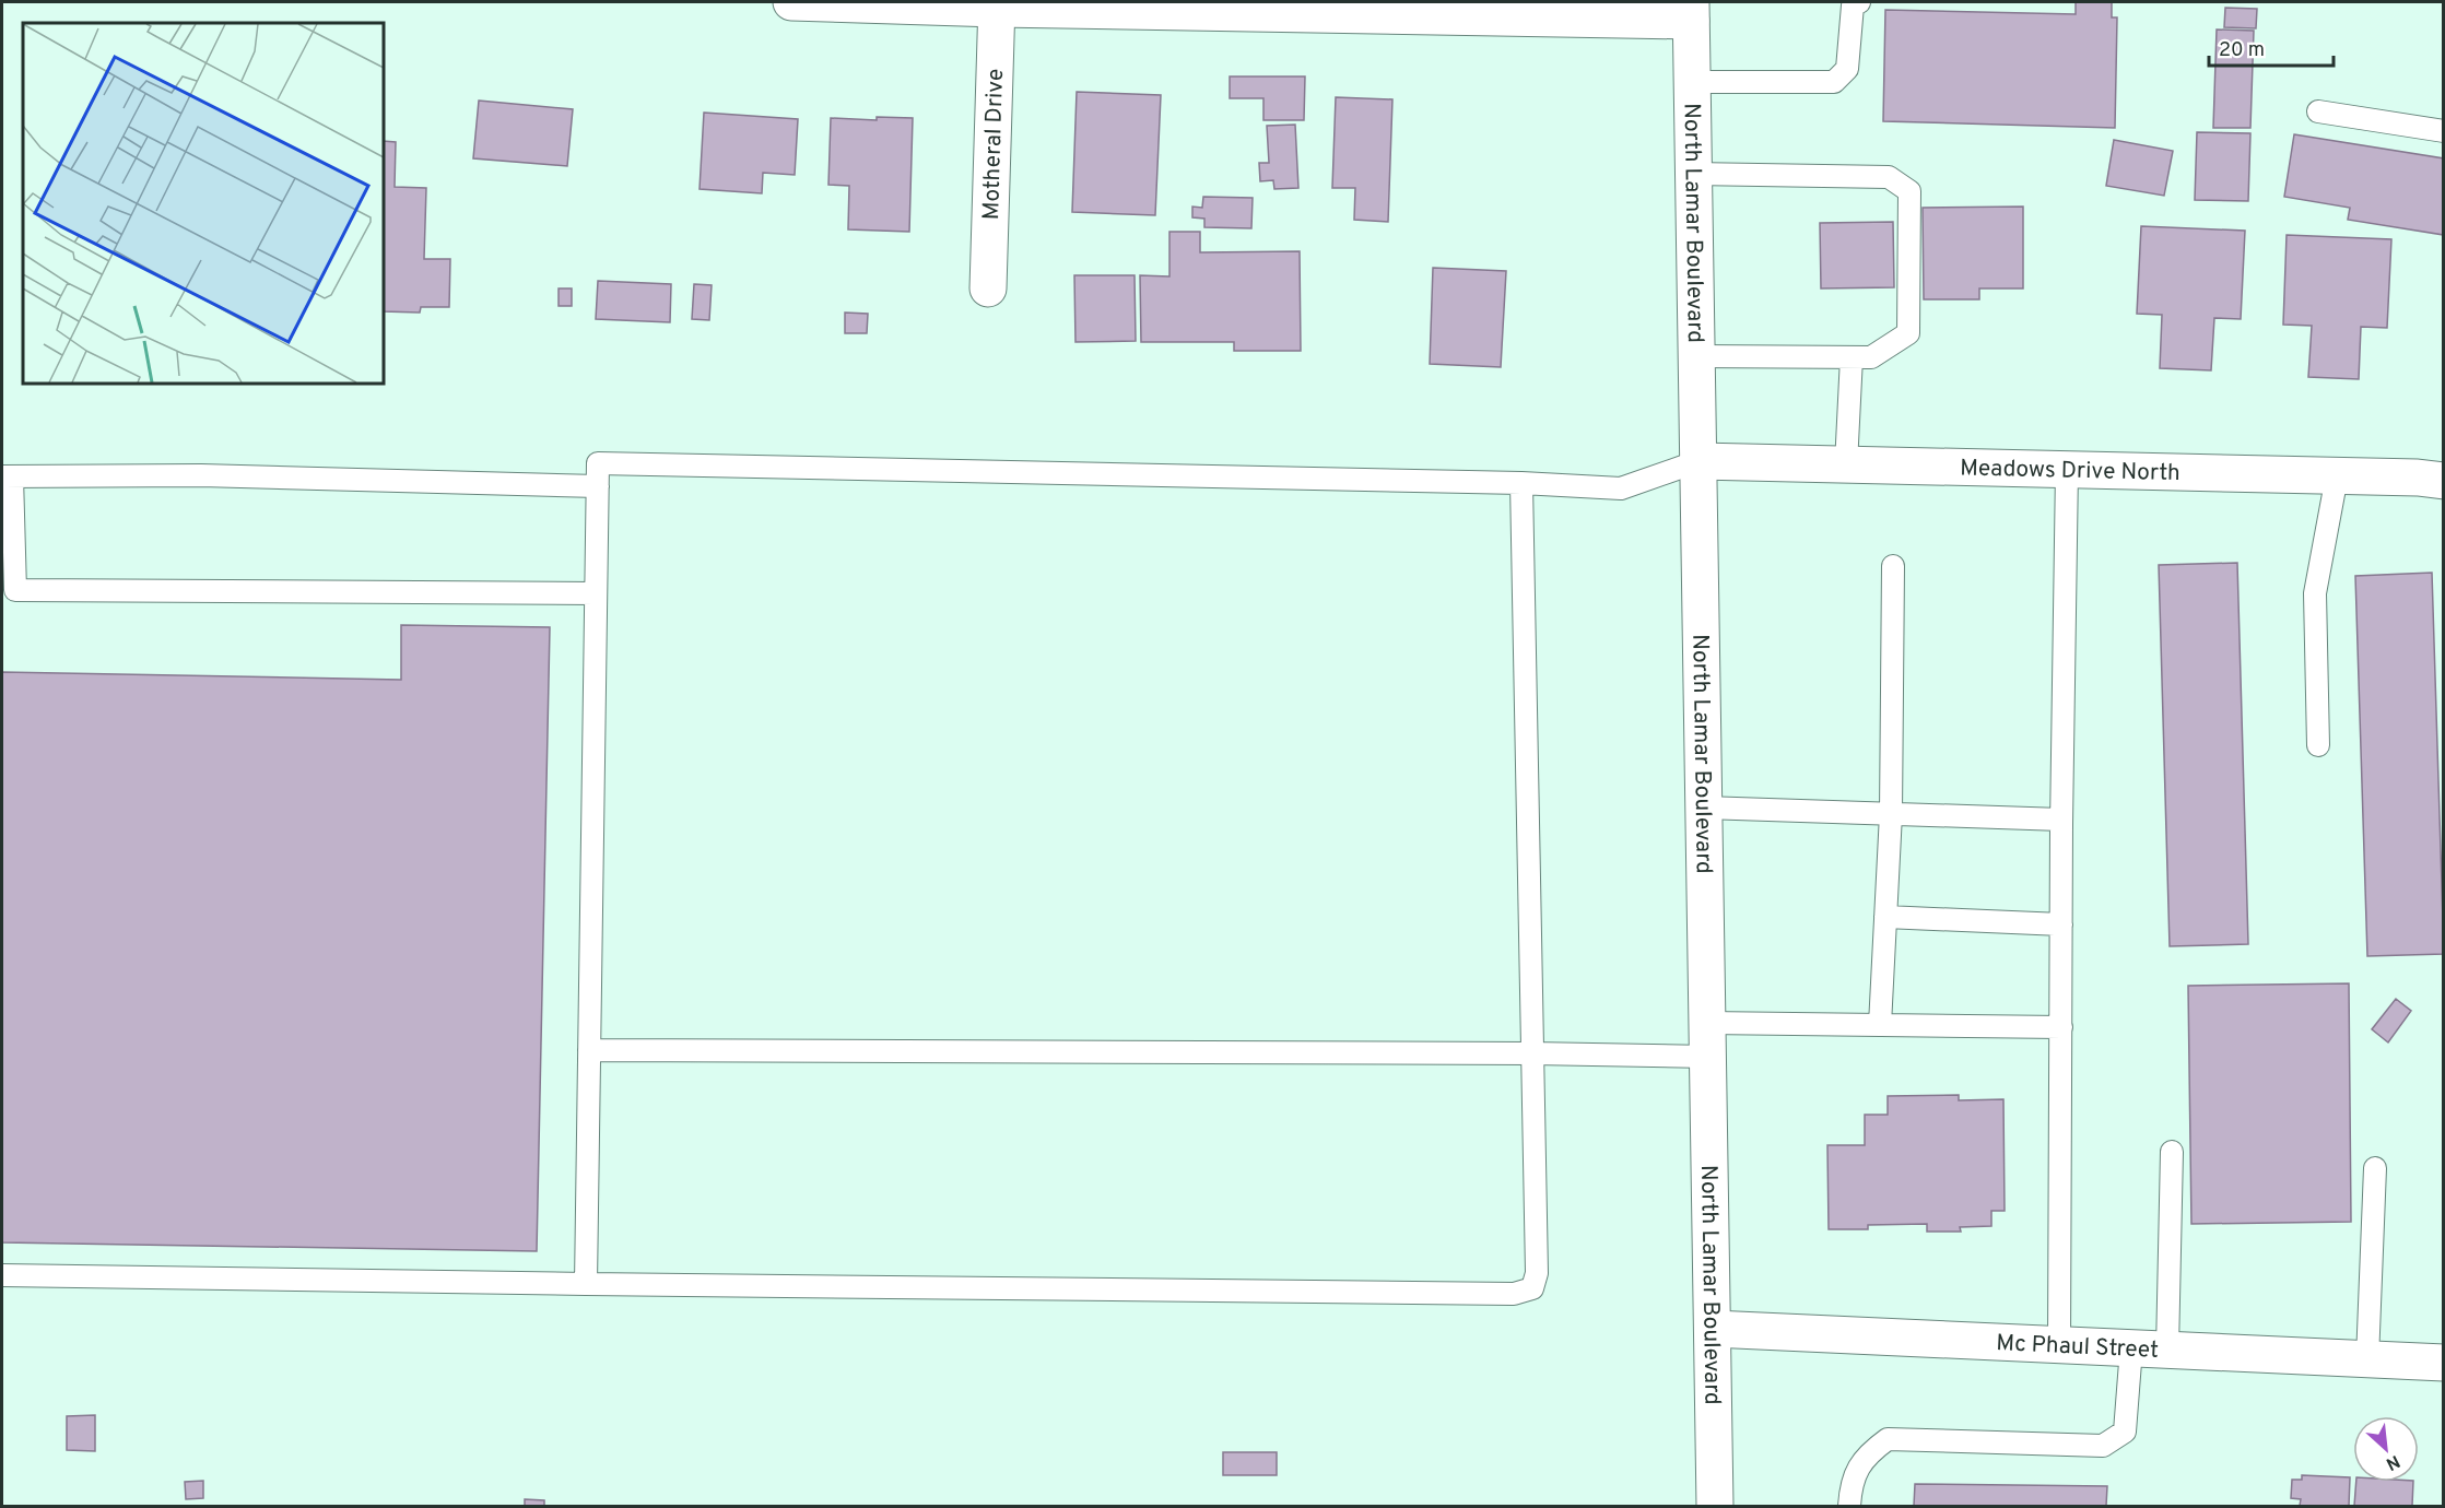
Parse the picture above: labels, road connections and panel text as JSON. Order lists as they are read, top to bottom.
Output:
{
  "streets": {
    "street": [
      "Motheral Drive",
      "North Lamar Boulevard",
      "Meadows Drive North",
      "Mc Phaul Street"
    ]
  },
  "crossings": [
    ["North Lamar Boulevard", "Meadows Drive North"],
    ["North Lamar Boulevard", "Mc Phaul Street"]
  ],
  "scale_bar": "20 m",
  "north": "bottom right"
}
